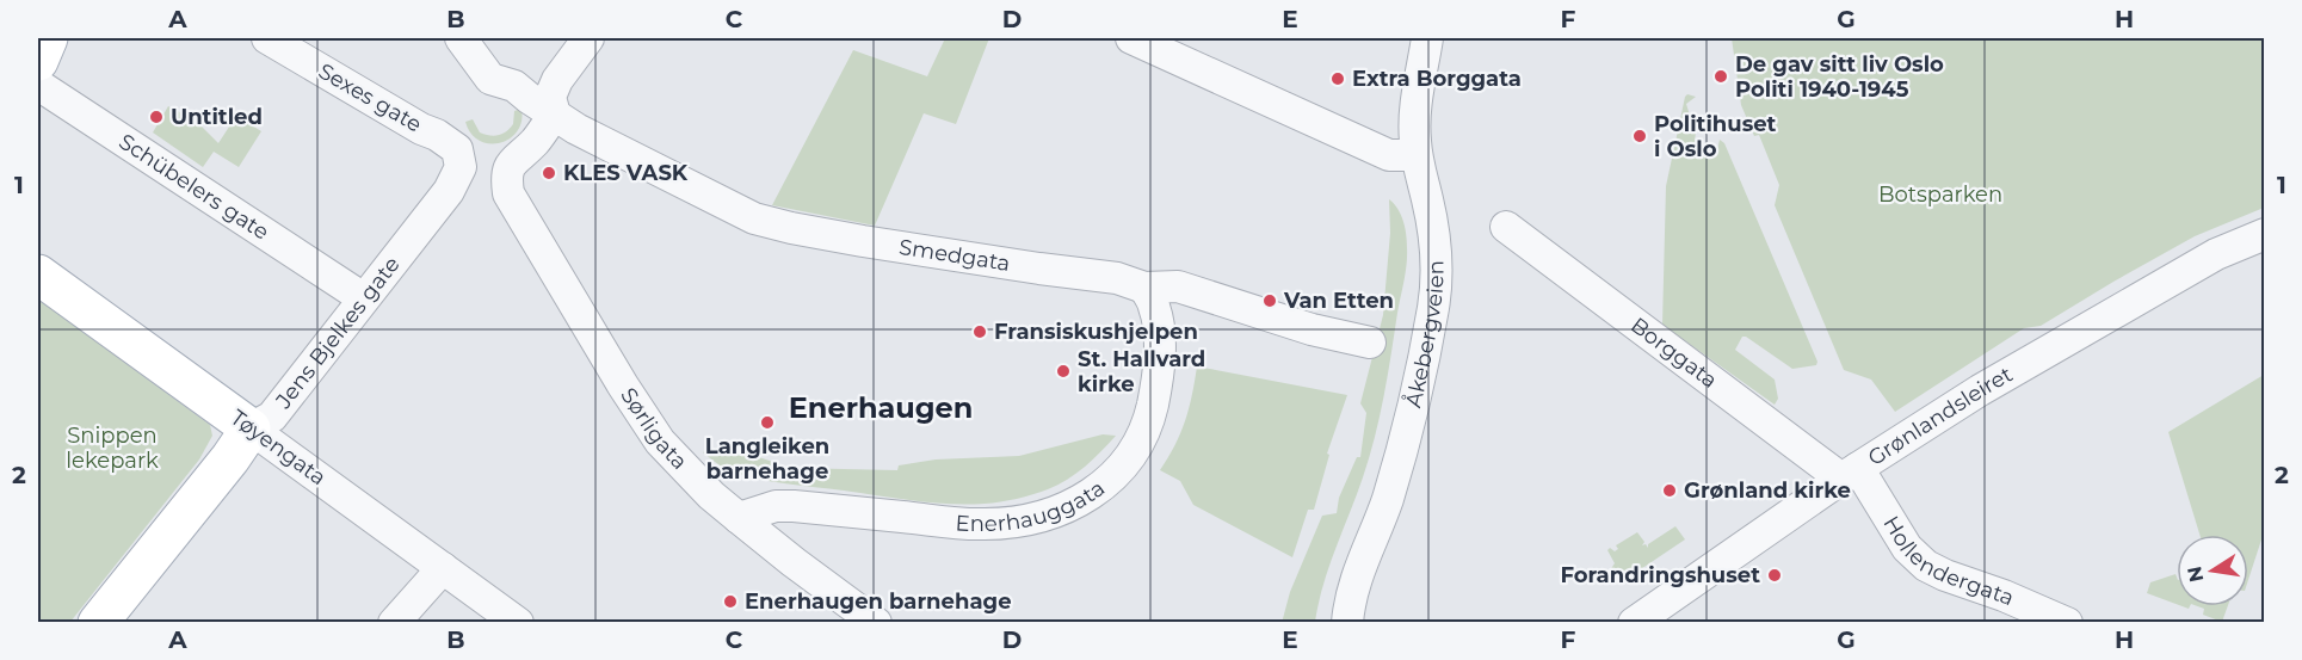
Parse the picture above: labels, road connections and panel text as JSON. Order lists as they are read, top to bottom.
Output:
{
  "streets": {
    "main road": ["Jens Bjelkes gate", "Tøyengata"],
    "street": [
      "Sexes gate",
      "Schübelers gate",
      "Smedgata",
      "Åkebergveien",
      "Borggata",
      "Grønlandsleiret",
      "Sørligata",
      "Enerhauggata",
      "Hollendergata"
    ]
  },
  "crossings": [
    ["Sexes gate", "Jens Bjelkes gate"],
    ["Smedgata", "Sørligata"],
    ["Smedgata", "Enerhauggata"],
    ["Jens Bjelkes gate", "Tøyengata"],
    ["Borggata", "Grønlandsleiret"],
    ["Borggata", "Hollendergata"],
    ["Grønlandsleiret", "Hollendergata"],
    ["Sørligata", "Enerhauggata"]
  ],
  "districts": ["Enerhaugen"],
  "parks": ["Botsparken", "Snippen lekepark"],
  "places": [
    "De gav sitt liv Oslo Politi 1940-1945",
    "Extra Borggata",
    "Untitled",
    "Politihuset i Oslo",
    "KLES VASK",
    "Van Etten",
    "Fransiskushjelpen",
    "St. Hallvard kirke",
    "Langleiken barnehage",
    "Grønland kirke",
    "Forandringshuset",
    "Enerhaugen barnehage"
  ],
  "north": "left",
  "grid": {
    "columns": [
      "A",
      "B",
      "C",
      "D",
      "E",
      "F",
      "G",
      "H"
    ],
    "rows": ["1", "2"]
  }
}
